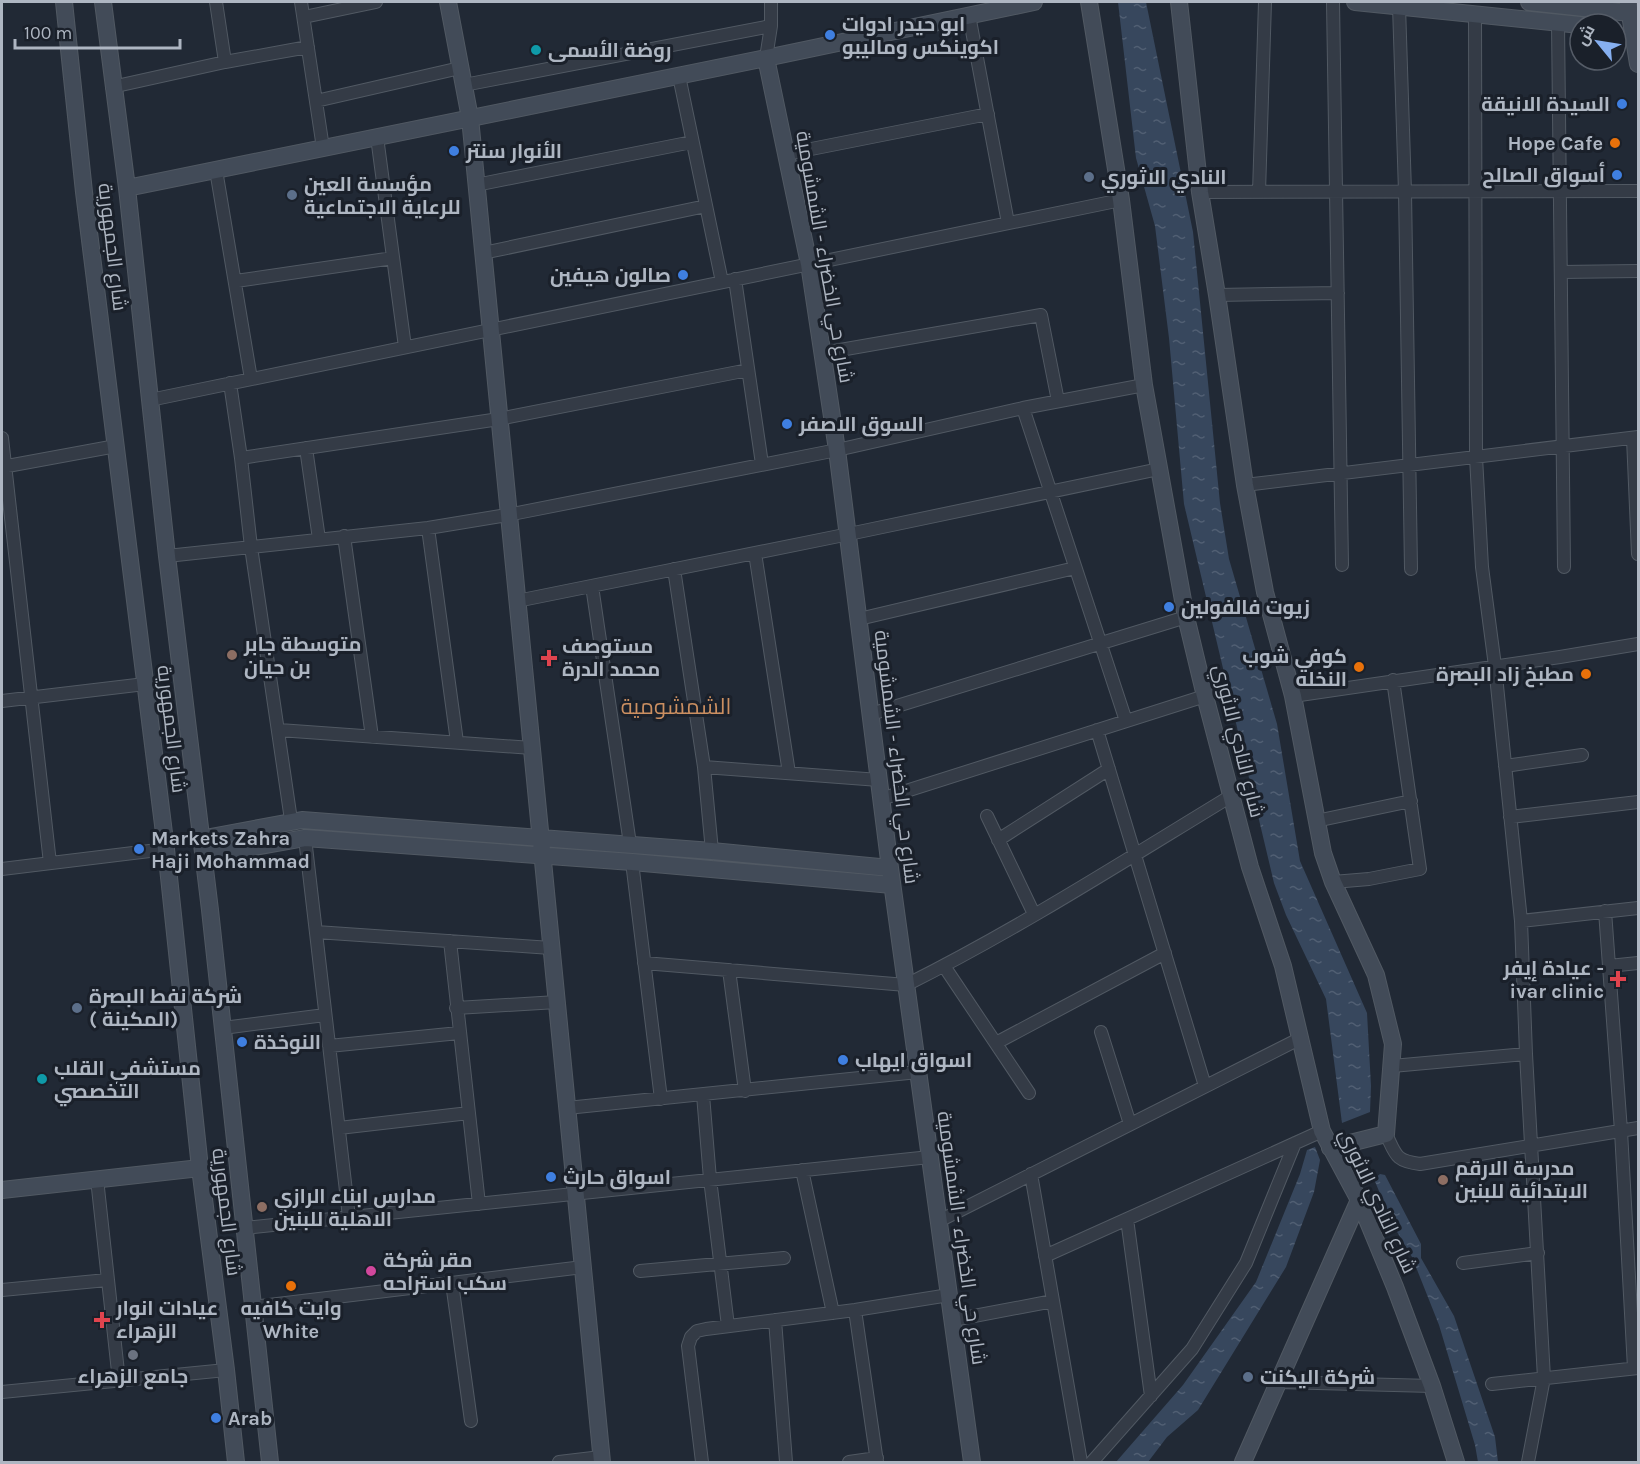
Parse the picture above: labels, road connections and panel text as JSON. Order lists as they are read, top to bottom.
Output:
{
  "streets": {
    "street": ["شارع الجمهورية", "شارع حي الخضراء - الشمشومية", "شارع النادي الاثوري"]
  },
  "districts": ["الشمشومية"],
  "places": {
    "other": [
      "ابو حيدر ادوات اكوينكس وماليبو",
      "روضة الأسمى",
      "السيدة الانيقة",
      "Hope Cafe",
      "الأنوار سنتر",
      "أسواق الصالح",
      "النادي الاثوري",
      "مؤسسة العين للرعاية الاجتماعية",
      "صالون هيفين",
      "السوق الاصفر",
      "زيوت فالفولين",
      "متوسطة جابر بن حيان",
      "كوفي شوب النخله",
      "مطبخ زاد البصرة",
      "Markets Zahra Haji Mohammad",
      "شركة نفط البصرة ( المكينة)",
      "النوخذة",
      "اسواق ايهاب",
      "مستشفي القلب التخصصي",
      "اسواق حارث",
      "مدرسة الارقم الابتدائية للبنين",
      "مدارس ابناء الرازي الاهلية للبنين",
      "مقر شركة سكب استراحه",
      "وايت كافيه White",
      "جامع الزهراء",
      "شركة اليكنت",
      "Arab"
    ],
    "health": ["مستوصف محمد الدرة", "عيادة إيفر - ivar clinic", "عيادات انوار الزهراء"]
  },
  "scale_bar": "100 m",
  "north": "top left"
}
